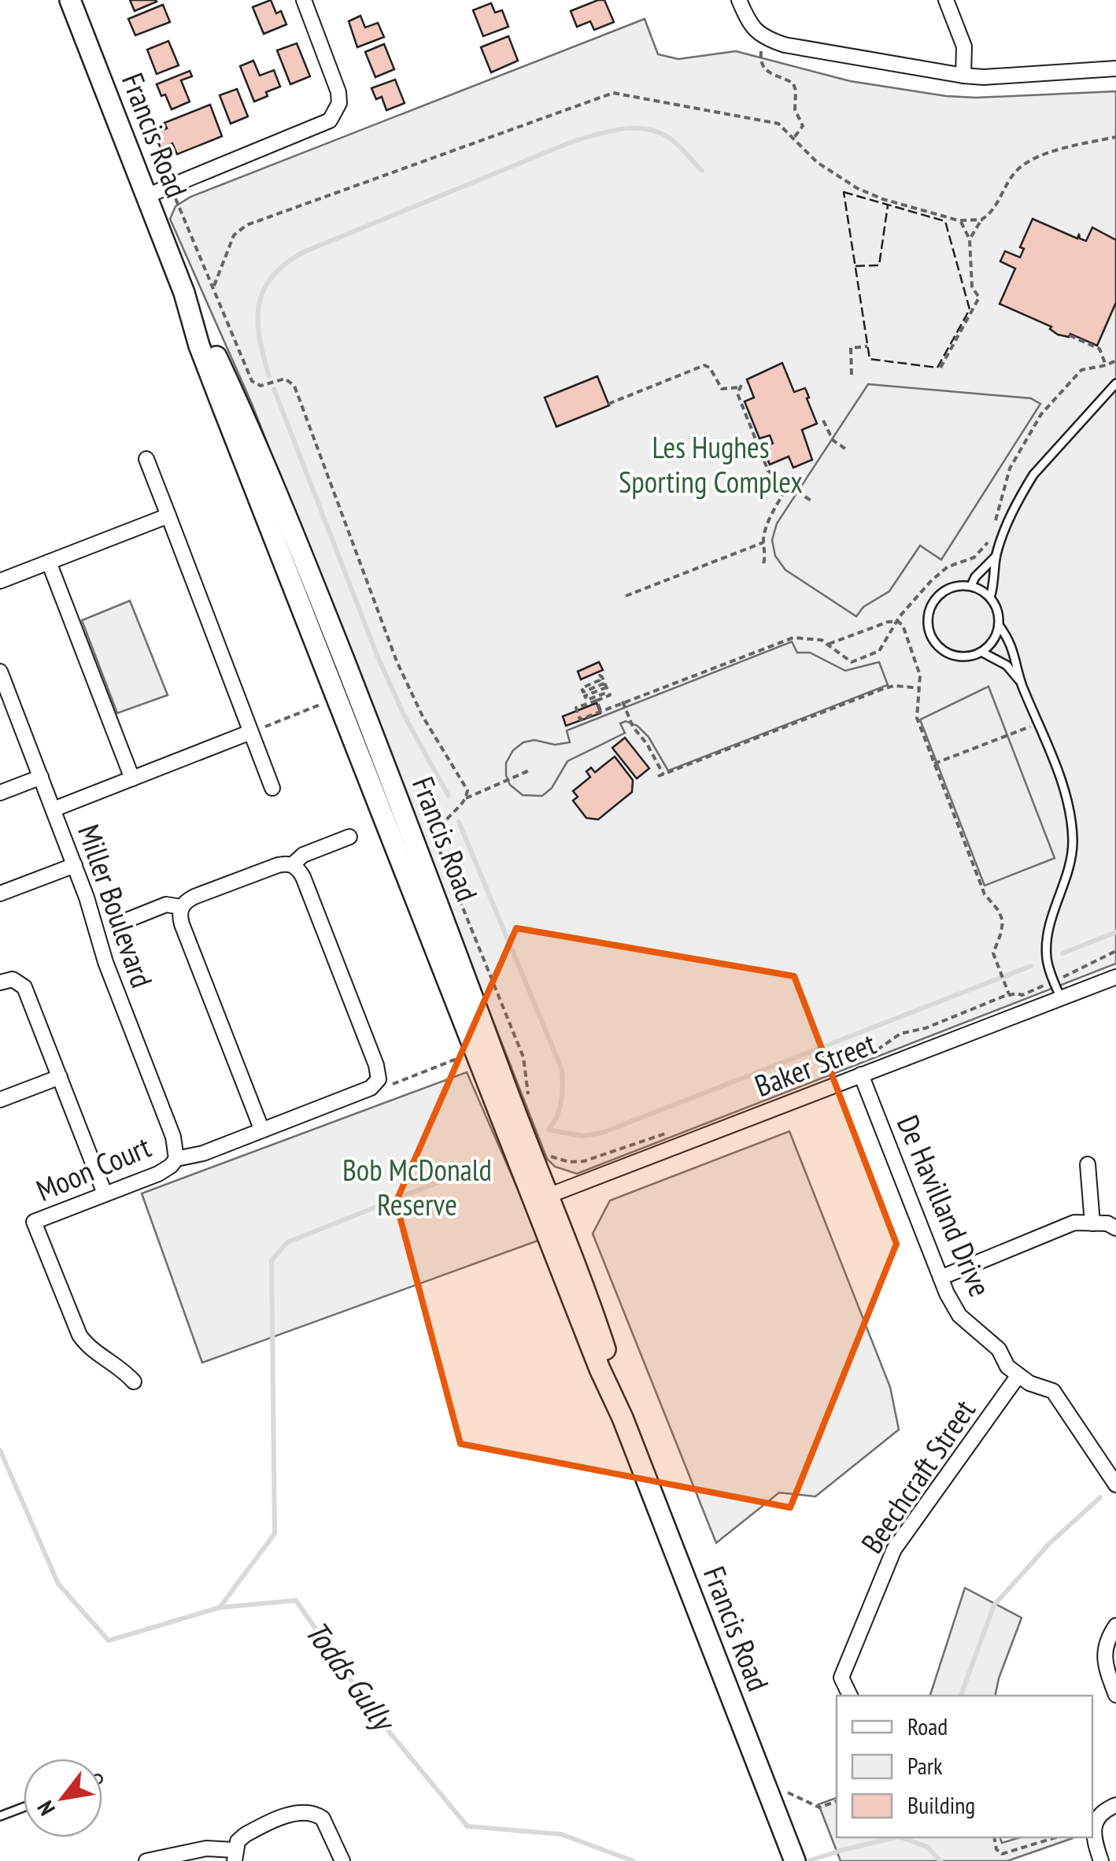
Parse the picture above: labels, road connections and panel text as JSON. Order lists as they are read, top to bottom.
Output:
{
  "streets": {
    "main road": ["Francis Road"],
    "street": [
      "Miller Boulevard",
      "Baker Street",
      "Moon Court",
      "De Havilland Drive",
      "Beechcraft Street"
    ]
  },
  "crossings": [
    ["Francis Road", "Baker Street"],
    ["Miller Boulevard", "Moon Court"],
    ["Baker Street", "De Havilland Drive"],
    ["De Havilland Drive", "Beechcraft Street"]
  ],
  "water": ["Todds Gully"],
  "parks": ["Les Hughes Sporting Complex", "Bob McDonald Reserve"],
  "legend": ["Road", "Park", "Building"],
  "north": "bottom left"
}
